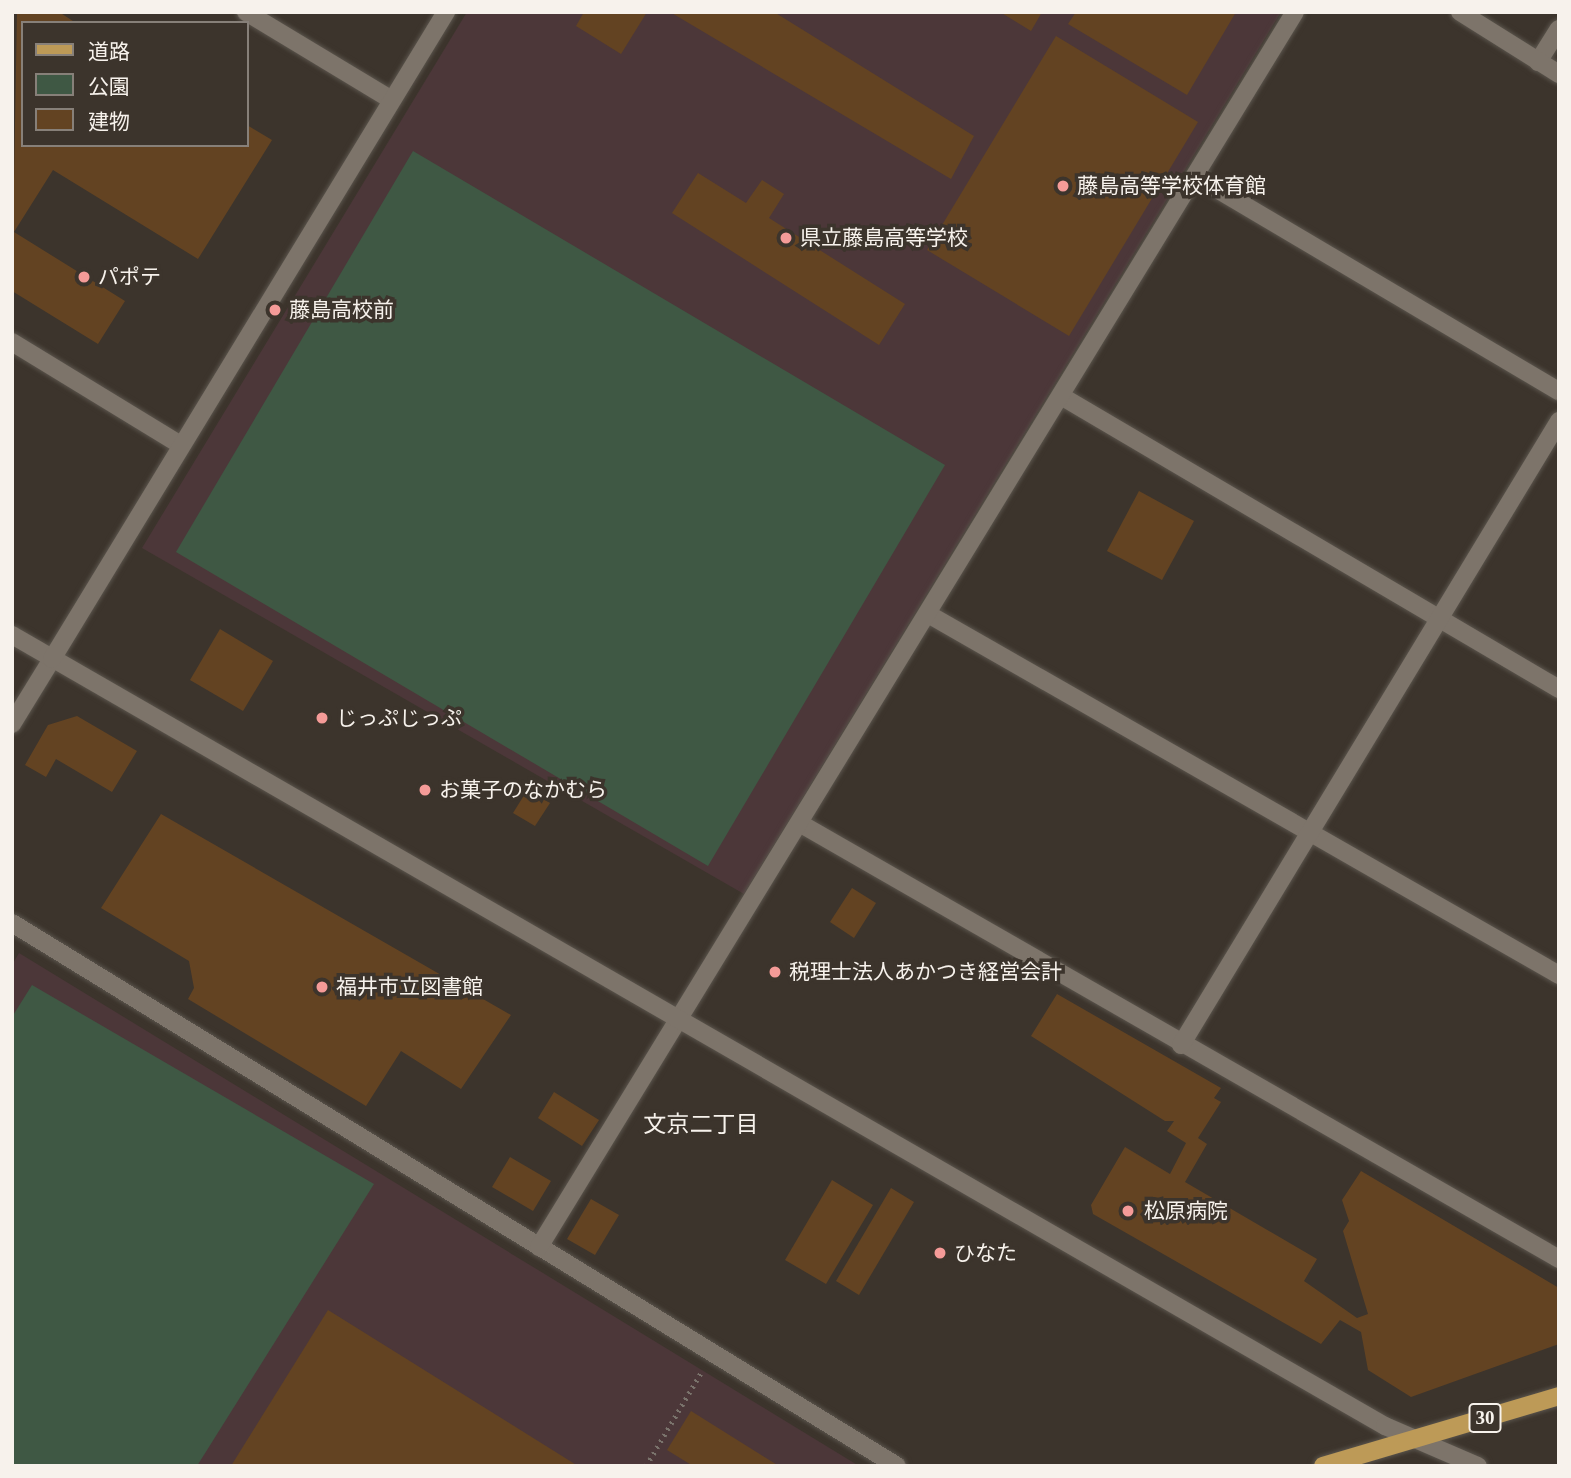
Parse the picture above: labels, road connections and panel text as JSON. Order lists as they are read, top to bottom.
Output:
{
  "streets": {
    "main road": ["30"]
  },
  "districts": ["文京二丁目"],
  "places": [
    "藤島高等学校体育館",
    "県立藤島高等学校",
    "パポテ",
    "藤島高校前",
    "じっぷじっぷ",
    "お菓子のなかむら",
    "税理士法人あかつき経営会計",
    "福井市立図書館",
    "松原病院",
    "ひなた"
  ],
  "legend": ["道路", "公園", "建物"]
}
